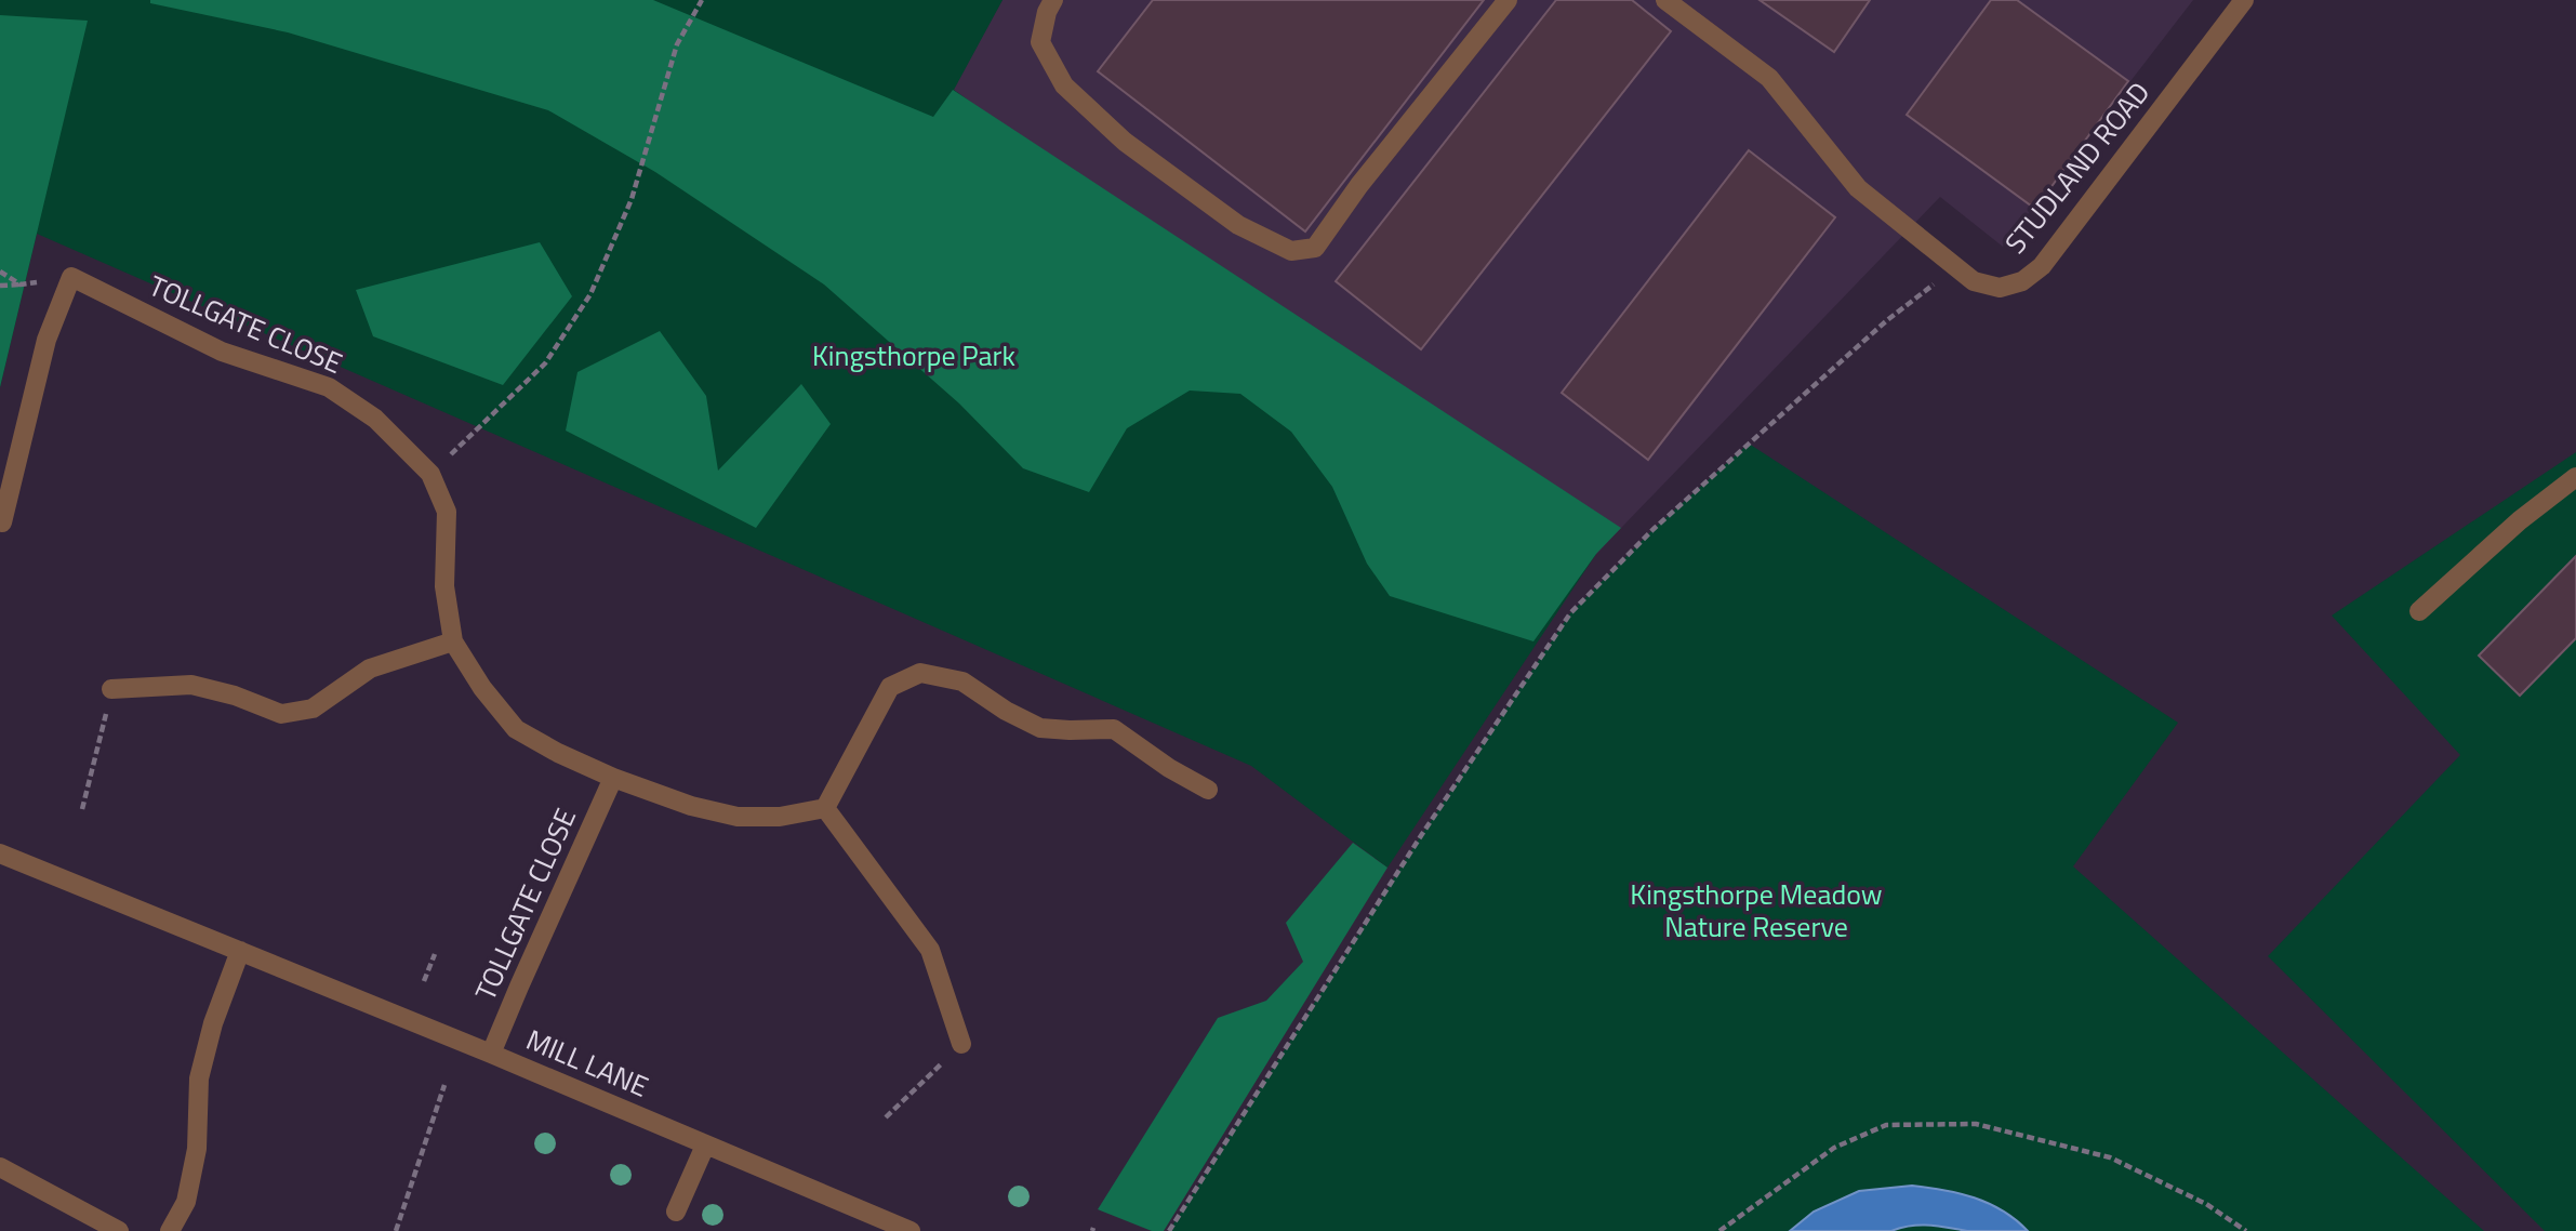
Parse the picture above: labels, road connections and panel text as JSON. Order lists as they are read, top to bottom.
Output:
{
  "streets": {
    "street": ["STUDLAND ROAD", "TOLLGATE CLOSE", "MILL LANE"]
  },
  "crossings": [
    ["TOLLGATE CLOSE", "MILL LANE"]
  ],
  "parks": ["Kingsthorpe Park", "Kingsthorpe Meadow Nature Reserve"]
}
